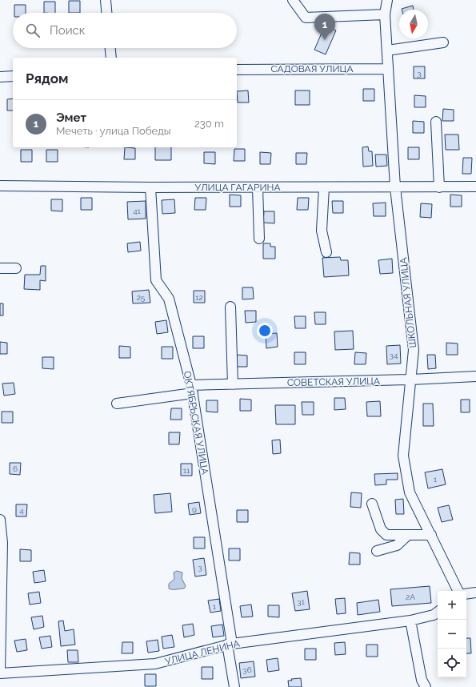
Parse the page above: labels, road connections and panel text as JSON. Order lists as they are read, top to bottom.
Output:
{
  "streets": {
    "street": [
      "САДОВАЯ УЛИЦА",
      "УЛИЦА ГАГАРИНА",
      "ШКОЛЬНАЯ УЛИЦА",
      "СОВЕТСКАЯ УЛИЦА",
      "ОКТЯБРЬСКАЯ УЛИЦА",
      "УЛИЦА ЛЕНИНА"
    ]
  },
  "crossings": [
    ["САДОВАЯ УЛИЦА", "ШКОЛЬНАЯ УЛИЦА"],
    ["УЛИЦА ГАГАРИНА", "ШКОЛЬНАЯ УЛИЦА"],
    ["УЛИЦА ГАГАРИНА", "ОКТЯБРЬСКАЯ УЛИЦА"],
    ["ШКОЛЬНАЯ УЛИЦА", "СОВЕТСКАЯ УЛИЦА"],
    ["СОВЕТСКАЯ УЛИЦА", "ОКТЯБРЬСКАЯ УЛИЦА"],
    ["ОКТЯБРЬСКАЯ УЛИЦА", "УЛИЦА ЛЕНИНА"]
  ],
  "house_numbers": [
    "3",
    "41",
    "25",
    "12",
    "34",
    "6",
    "11",
    "1",
    "9",
    "4",
    "3",
    "2А",
    "31",
    "1",
    "36"
  ],
  "north": "bottom",
  "page": {
    "search": "Поиск",
    "pins": "1",
    "heading": "Рядом",
    "list": [
      {
        "mark": "1",
        "name": "Эмет",
        "note": "Мечеть · улица Победы",
        "value": "230 m"
      }
    ],
    "map_buttons": ["+", "−"]
  }
}
